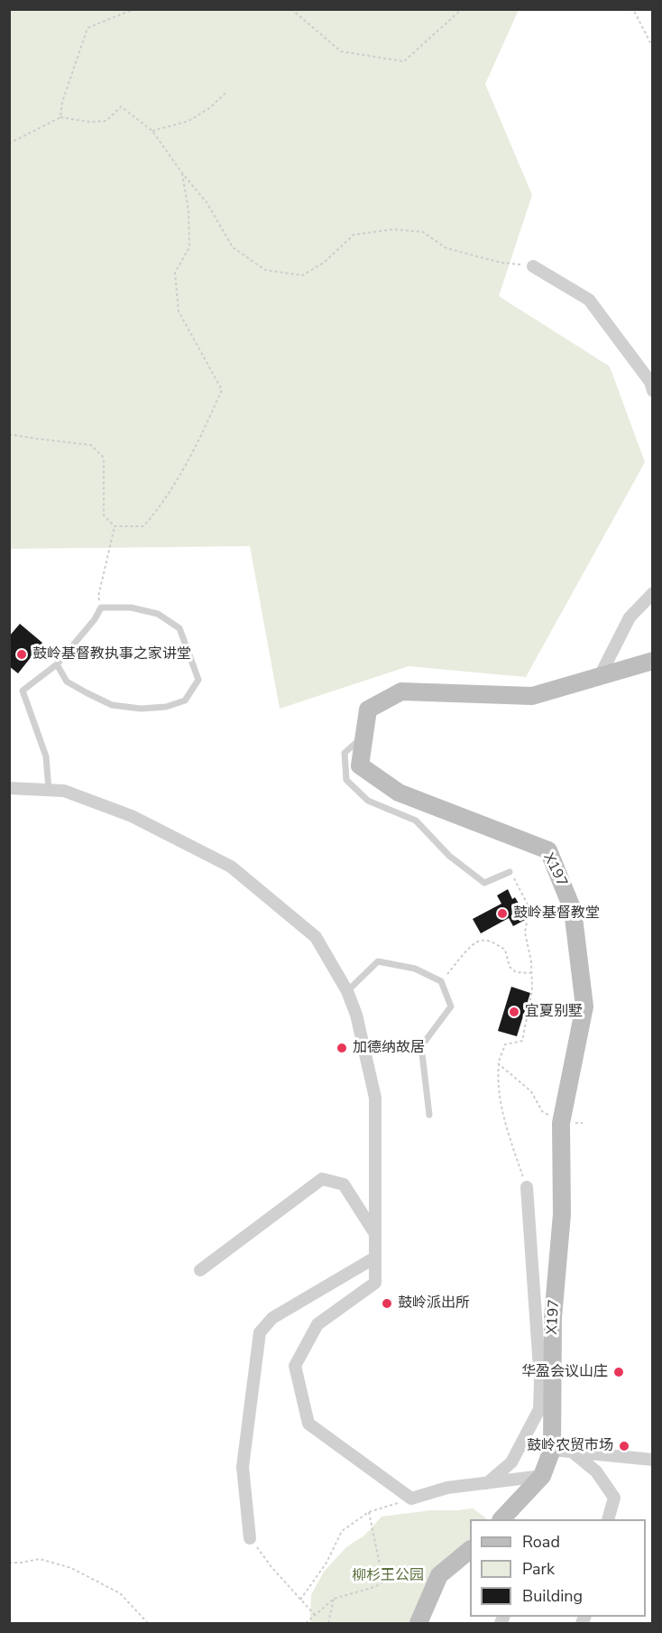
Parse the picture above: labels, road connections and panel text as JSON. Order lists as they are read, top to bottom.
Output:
{
  "streets": {
    "street": ["X197"]
  },
  "parks": ["柳杉王公园"],
  "places": [
    "鼓岭基督教执事之家讲堂",
    "鼓岭基督教堂",
    "宜夏别墅",
    "加德纳故居",
    "鼓岭派出所",
    "华盈会议山庄",
    "鼓岭农贸市场"
  ],
  "legend": ["Road", "Park", "Building"]
}
